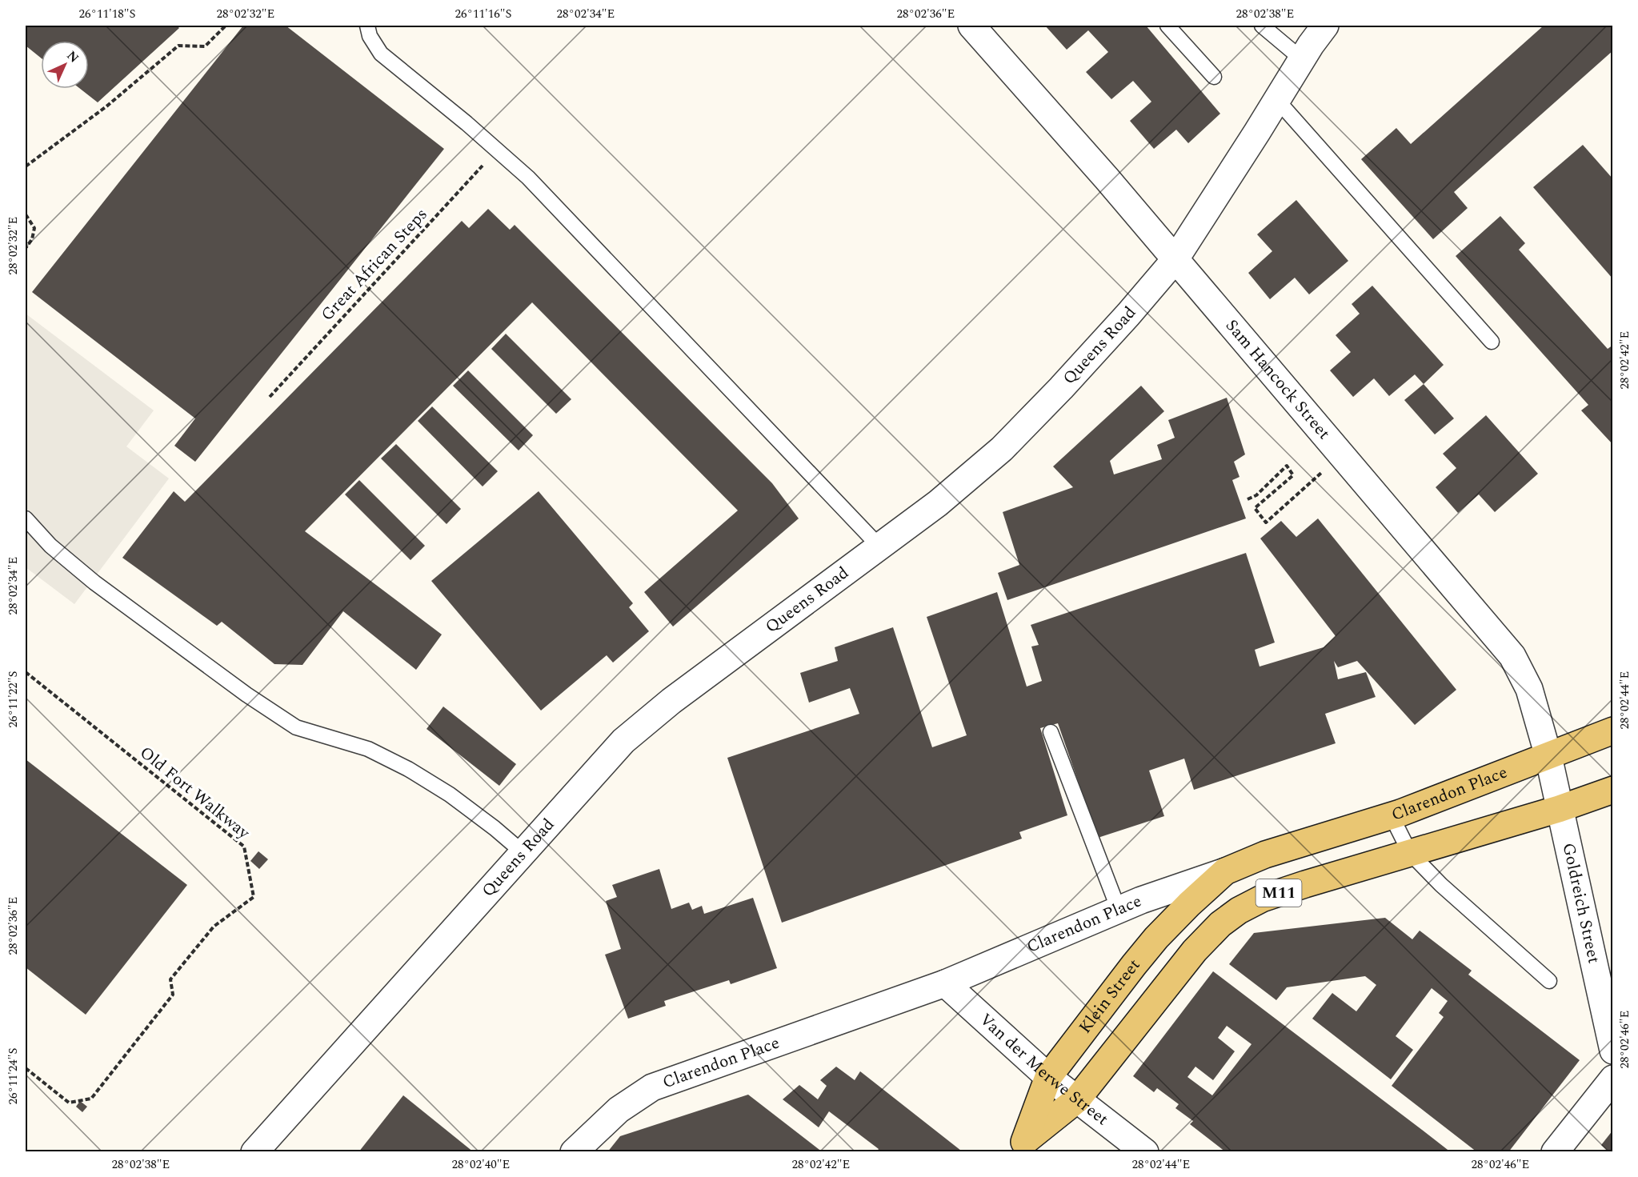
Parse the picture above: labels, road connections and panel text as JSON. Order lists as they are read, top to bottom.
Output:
{
  "streets": {
    "main road": ["Clarendon Place", "M11", "Klein Street"],
    "street": [
      "Queens Road",
      "Sam Hancock Street",
      "Goldreich Street",
      "Van der Merwe Street"
    ],
    "path": ["Great African Steps", "Old Fort Walkway"]
  },
  "crossings": [
    ["Queens Road", "Sam Hancock Street"],
    ["Sam Hancock Street", "Clarendon Place"],
    ["Sam Hancock Street", "Goldreich Street"],
    ["Clarendon Place", "Goldreich Street"],
    ["Clarendon Place", "Klein Street"],
    ["Clarendon Place", "Van der Merwe Street"],
    ["M11", "Goldreich Street"],
    ["M11", "Klein Street"],
    ["M11", "Van der Merwe Street"],
    ["Klein Street", "Van der Merwe Street"]
  ],
  "north": "top right",
  "coordinates": [
    "26°11'18\"S",
    "28°02'32\"E",
    "26°11'16\"S",
    "28°02'34\"E",
    "28°02'36\"E",
    "28°02'38\"E",
    "28°02'42\"E",
    "26°11'22\"S",
    "28°02'44\"E",
    "28°02'46\"E",
    "26°11'24\"S",
    "28°02'40\"E"
  ]
}
